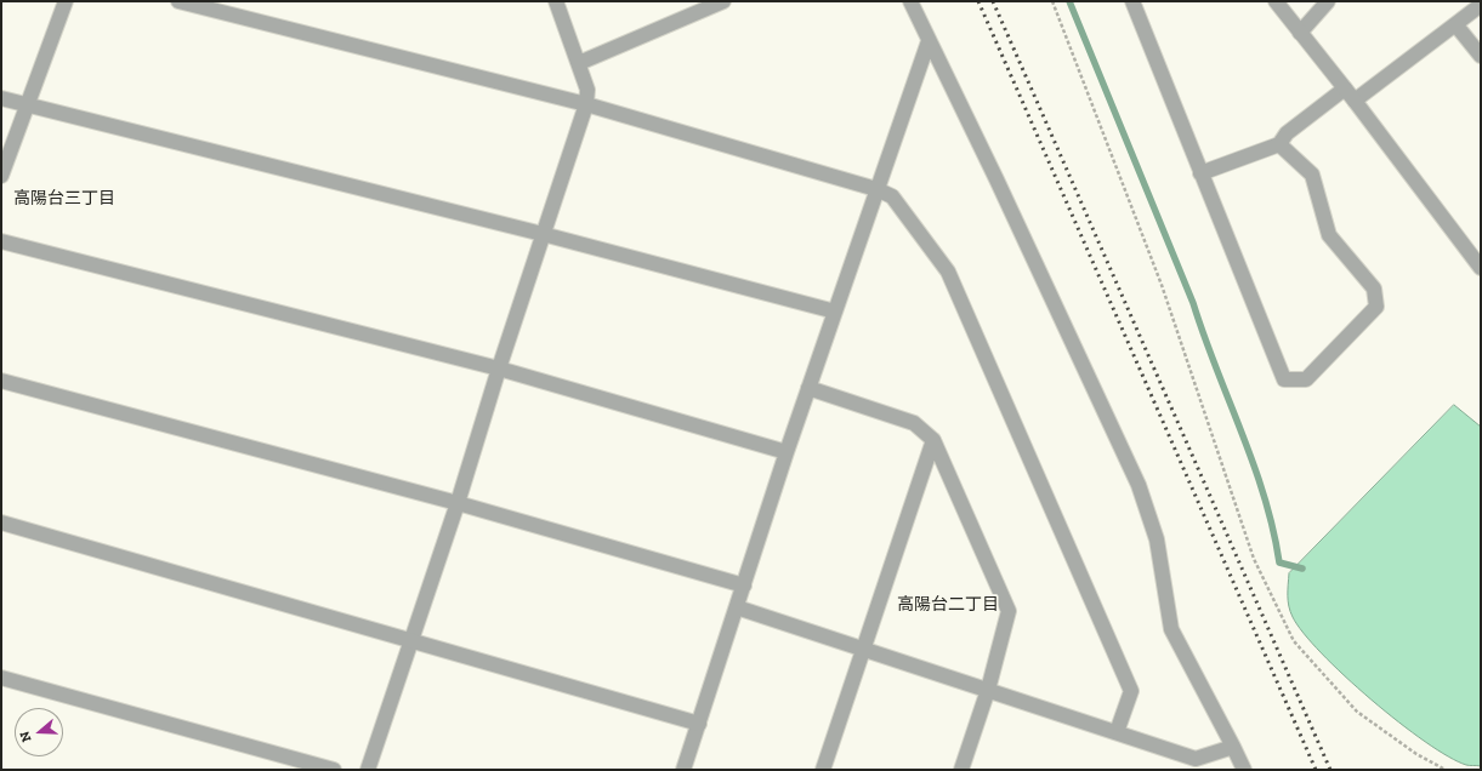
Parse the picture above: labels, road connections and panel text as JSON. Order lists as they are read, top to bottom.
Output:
{
  "districts": ["高陽台三丁目", "高陽台二丁目"],
  "north": "left"
}
